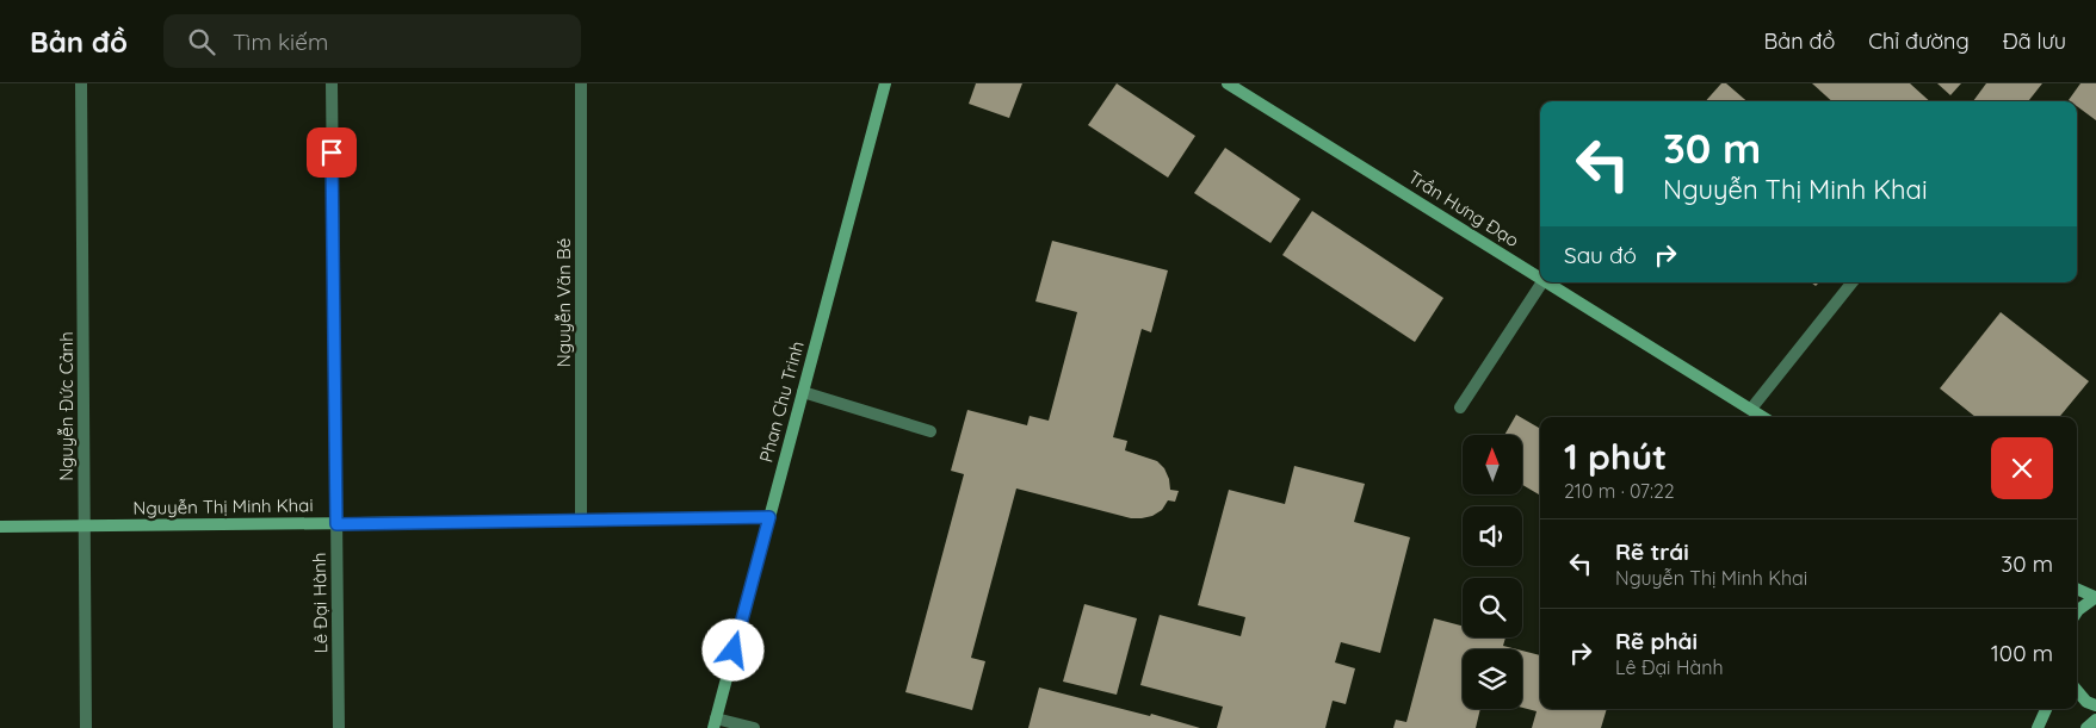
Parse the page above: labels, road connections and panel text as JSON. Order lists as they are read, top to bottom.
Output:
{
  "streets": {
    "street": [
      "Trần Hưng Đạo",
      "Nguyễn Văn Bé",
      "Phan Chu Trinh",
      "Nguyễn Đức Cảnh",
      "Nguyễn Thị Minh Khai",
      "Lê Đại Hành"
    ]
  },
  "crossings": [
    ["Nguyễn Văn Bé", "Nguyễn Thị Minh Khai"],
    ["Phan Chu Trinh", "Nguyễn Thị Minh Khai"],
    ["Nguyễn Đức Cảnh", "Nguyễn Thị Minh Khai"],
    ["Nguyễn Thị Minh Khai", "Lê Đại Hành"]
  ],
  "north": "top",
  "page": {
    "header": "Bản đồ",
    "search": "Tìm kiếm",
    "nav": ["Bản đồ", "Chỉ đường", "Đã lưu"],
    "turn": ["30 m", "Nguyễn Thị Minh Khai"],
    "then": "Sau đó",
    "heading": ["1 phút", "210 m · 07:22"],
    "list": [
      {
        "name": "Rẽ trái",
        "note": "Nguyễn Thị Minh Khai",
        "value": "30 m"
      },
      {
        "name": "Rẽ phải",
        "note": "Lê Đại Hành",
        "value": "100 m"
      }
    ]
  }
}
